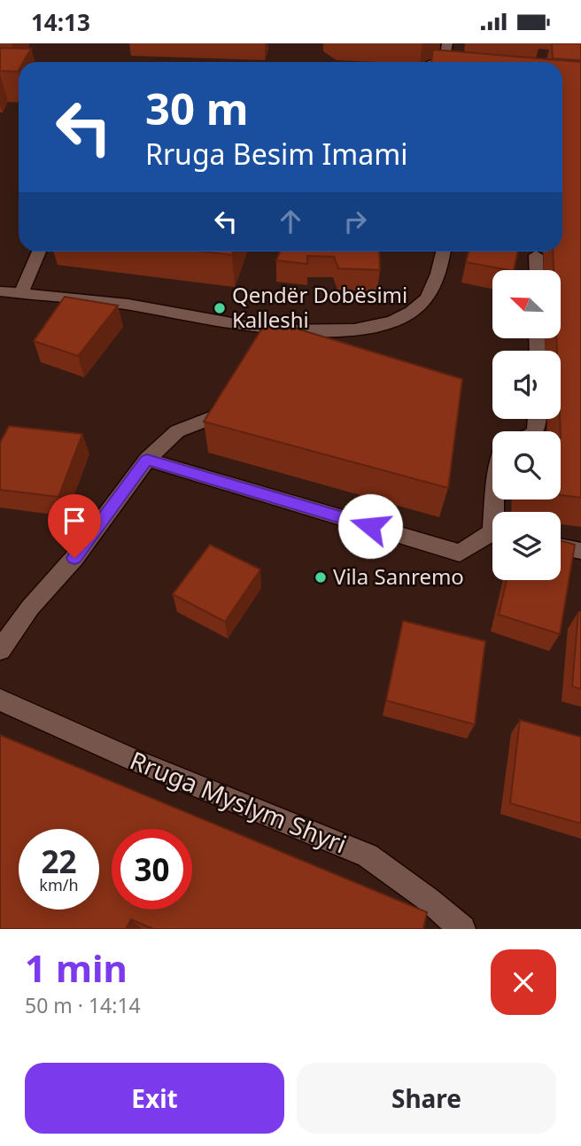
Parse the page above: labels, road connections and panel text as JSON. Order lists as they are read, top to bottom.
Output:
{
  "streets": {
    "street": ["Rruga Myslym Shyri"]
  },
  "places": ["Qendër Dobësimi Kalleshi", "Vila Sanremo"],
  "north": "top left",
  "page": {
    "status": "14:13",
    "turn": ["30 m", "Rruga Besim Imami"],
    "speed": "22 km/h",
    "limit": "30",
    "heading": ["1 min", "50 m · 14:14"],
    "buttons": ["Exit", "Share"]
  }
}
